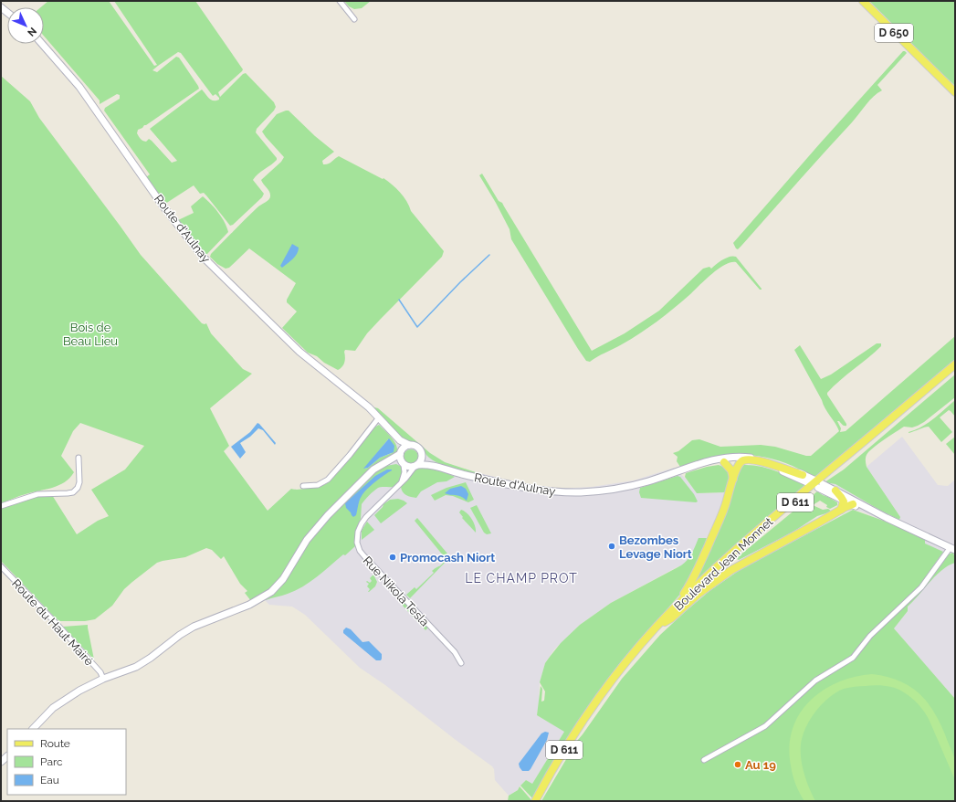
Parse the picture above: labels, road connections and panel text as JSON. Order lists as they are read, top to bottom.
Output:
{
  "streets": {
    "main road": ["D 650", "D 611", "Boulevard Jean Monnet"],
    "street": ["Route d'Aulnay", "Rue Nikola Tesla", "Route du Haut Mairé"]
  },
  "crossings": [
    ["Route d'Aulnay", "Rue Nikola Tesla"]
  ],
  "districts": ["LE CHAMP PROT"],
  "parks": ["Bois de Beau Lieu"],
  "places": ["Bezombes Levage Niort", "Promocash Niort", "Au 19"],
  "legend": ["Route", "Parc", "Eau"],
  "north": "bottom right"
}
